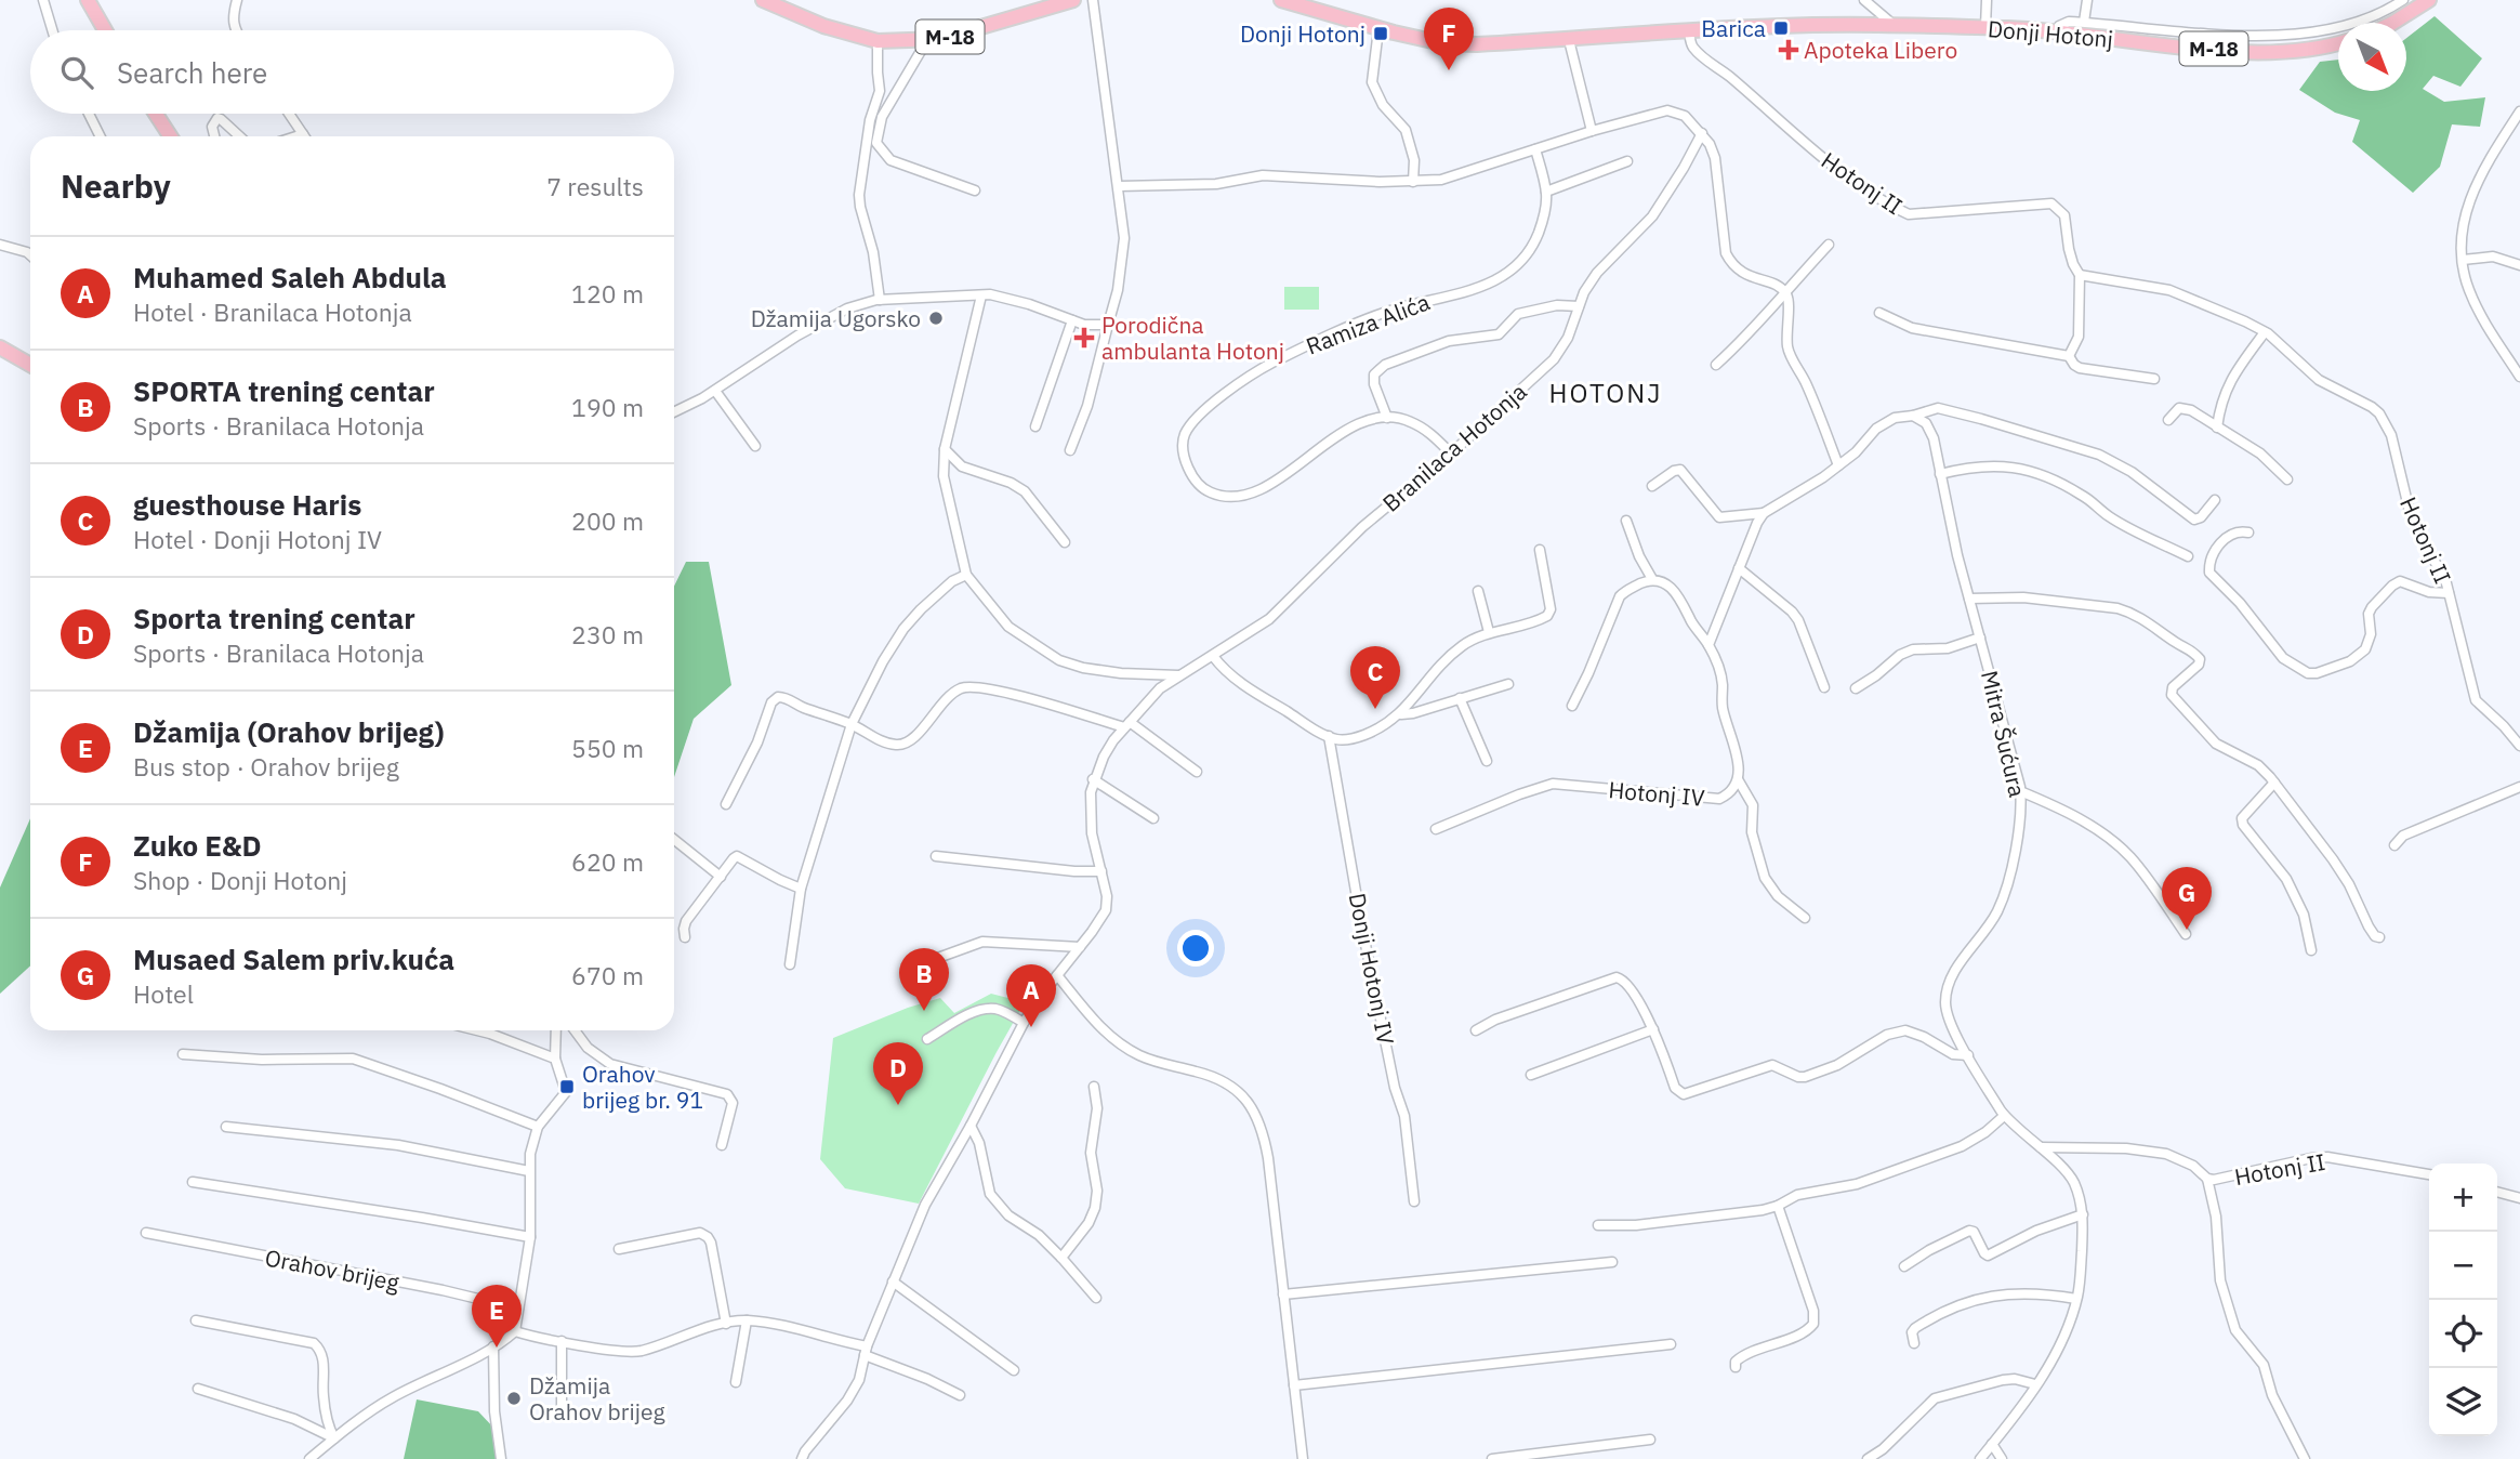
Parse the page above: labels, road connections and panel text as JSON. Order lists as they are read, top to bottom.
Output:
{
  "streets": {
    "main road": ["Donji Hotonj", "M-18"],
    "street": [
      "Hotonj II",
      "Ramiza Alića",
      "Branilaca Hotonja",
      "Mitra Šućura",
      "Hotonj IV",
      "Donji Hotonj IV",
      "Orahov brijeg"
    ]
  },
  "crossings": [
    ["Donji Hotonj", "Hotonj II"],
    ["Hotonj II", "Mitra Šućura"]
  ],
  "districts": ["HOTONJ"],
  "places": {
    "transit": ["Barica", "Donji Hotonj", "Orahov brijeg br. 91"],
    "health": ["Apoteka Libero", "Porodična ambulanta Hotonj"],
    "other": ["Džamija Ugorsko", "Džamija Orahov brijeg"]
  },
  "north": "bottom right",
  "page": {
    "pins": [
      "F",
      "C",
      "G",
      "B",
      "A",
      "D",
      "E"
    ],
    "search": "Search here",
    "heading": ["Nearby", "7 results"],
    "list": [
      {
        "mark": "A",
        "name": "Muhamed Saleh Abdula",
        "note": "Hotel · Branilaca Hotonja",
        "value": "120 m"
      },
      {
        "mark": "B",
        "name": "SPORTA trening centar",
        "note": "Sports · Branilaca Hotonja",
        "value": "190 m"
      },
      {
        "mark": "C",
        "name": "guesthouse Haris",
        "note": "Hotel · Donji Hotonj IV",
        "value": "200 m"
      },
      {
        "mark": "D",
        "name": "Sporta trening centar",
        "note": "Sports · Branilaca Hotonja",
        "value": "230 m"
      },
      {
        "mark": "E",
        "name": "Džamija (Orahov brijeg)",
        "note": "Bus stop · Orahov brijeg",
        "value": "550 m"
      },
      {
        "mark": "F",
        "name": "Zuko E&D",
        "note": "Shop · Donji Hotonj",
        "value": "620 m"
      },
      {
        "mark": "G",
        "name": "Musaed Salem priv.kuća",
        "note": "Hotel",
        "value": "670 m"
      }
    ],
    "map_buttons": ["+", "−"]
  }
}
